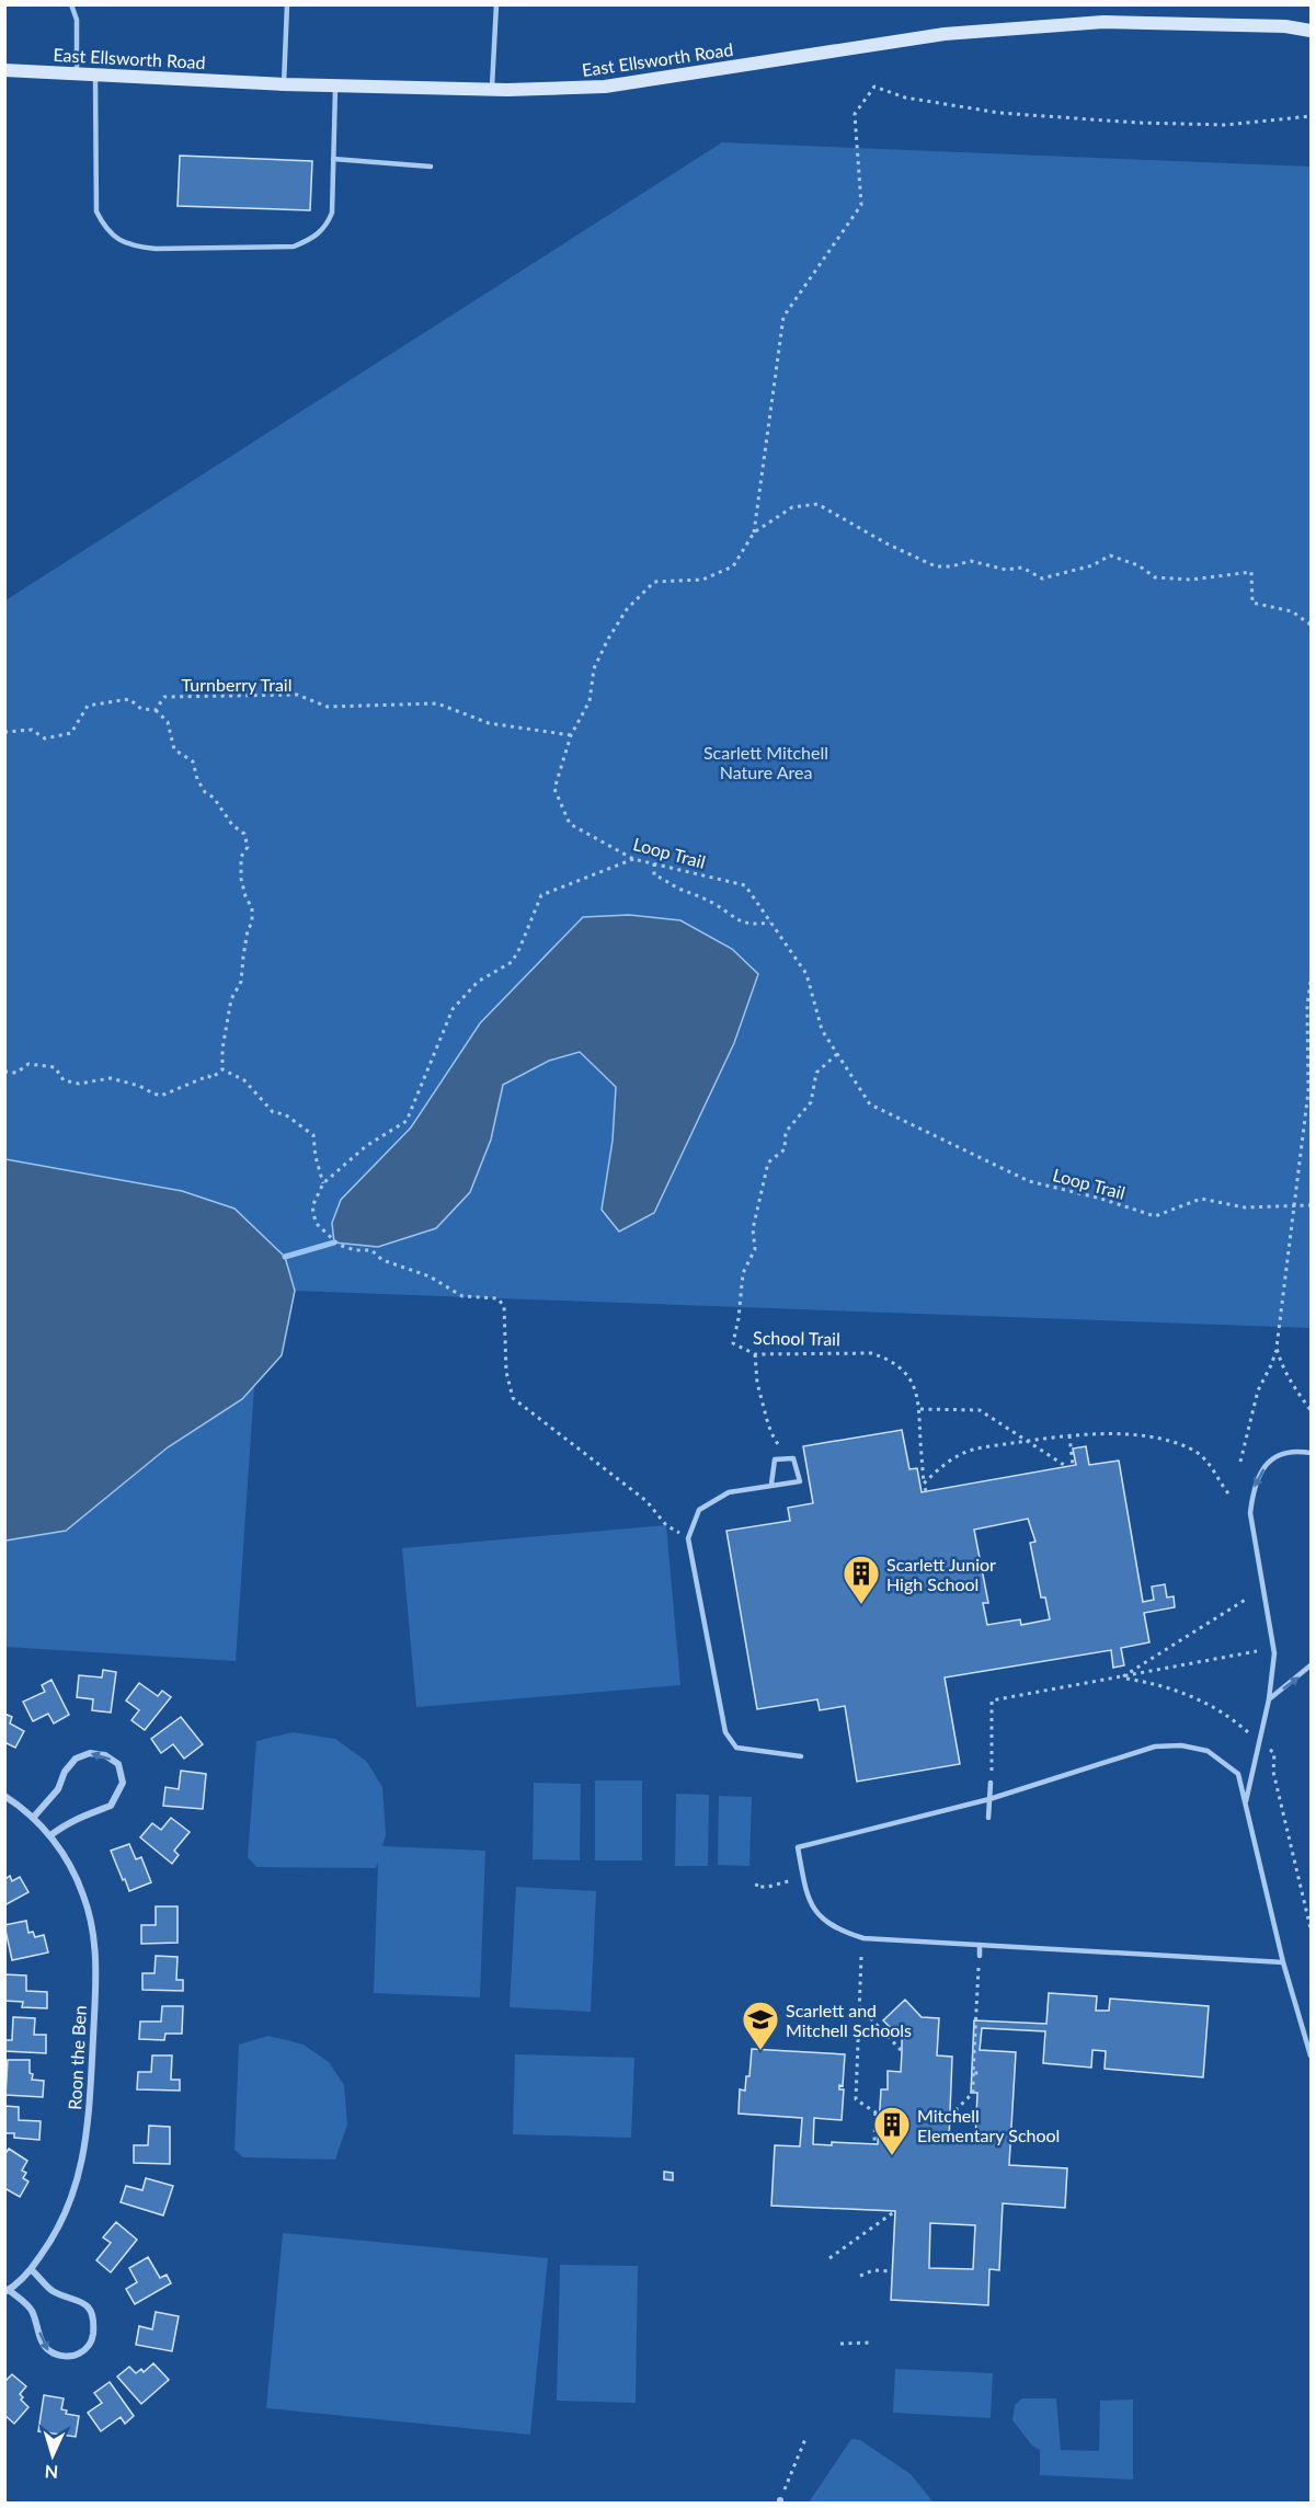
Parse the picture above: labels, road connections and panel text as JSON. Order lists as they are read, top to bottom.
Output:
{
  "streets": {
    "main road": ["East Ellsworth Road"],
    "street": ["Roon the Ben"],
    "path": ["Turnberry Trail", "Loop Trail", "School Trail"]
  },
  "crossings": [
    ["Turnberry Trail", "Loop Trail"],
    ["Loop Trail", "School Trail"]
  ],
  "parks": ["Scarlett Mitchell Nature Area"],
  "places": {
    "building": ["Scarlett Junior High School", "Mitchell Elementary School"],
    "school or university": ["Scarlett and Mitchell Schools"]
  },
  "north": "bottom"
}
